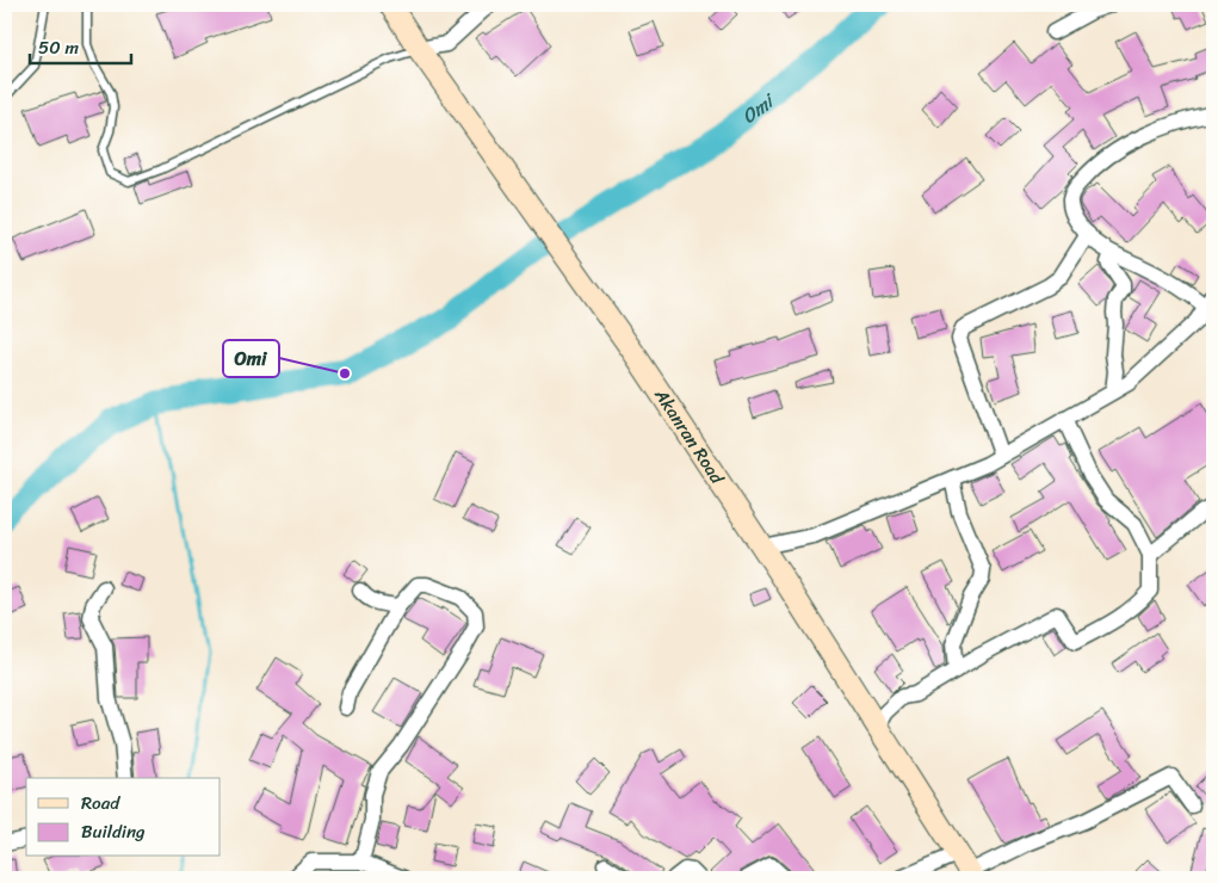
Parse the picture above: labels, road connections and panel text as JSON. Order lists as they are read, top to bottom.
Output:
{
  "streets": {
    "main road": ["Akanran Road"]
  },
  "water": ["Omi"],
  "places": ["Omi"],
  "legend": ["Road", "Building"],
  "scale_bar": "50 m"
}
